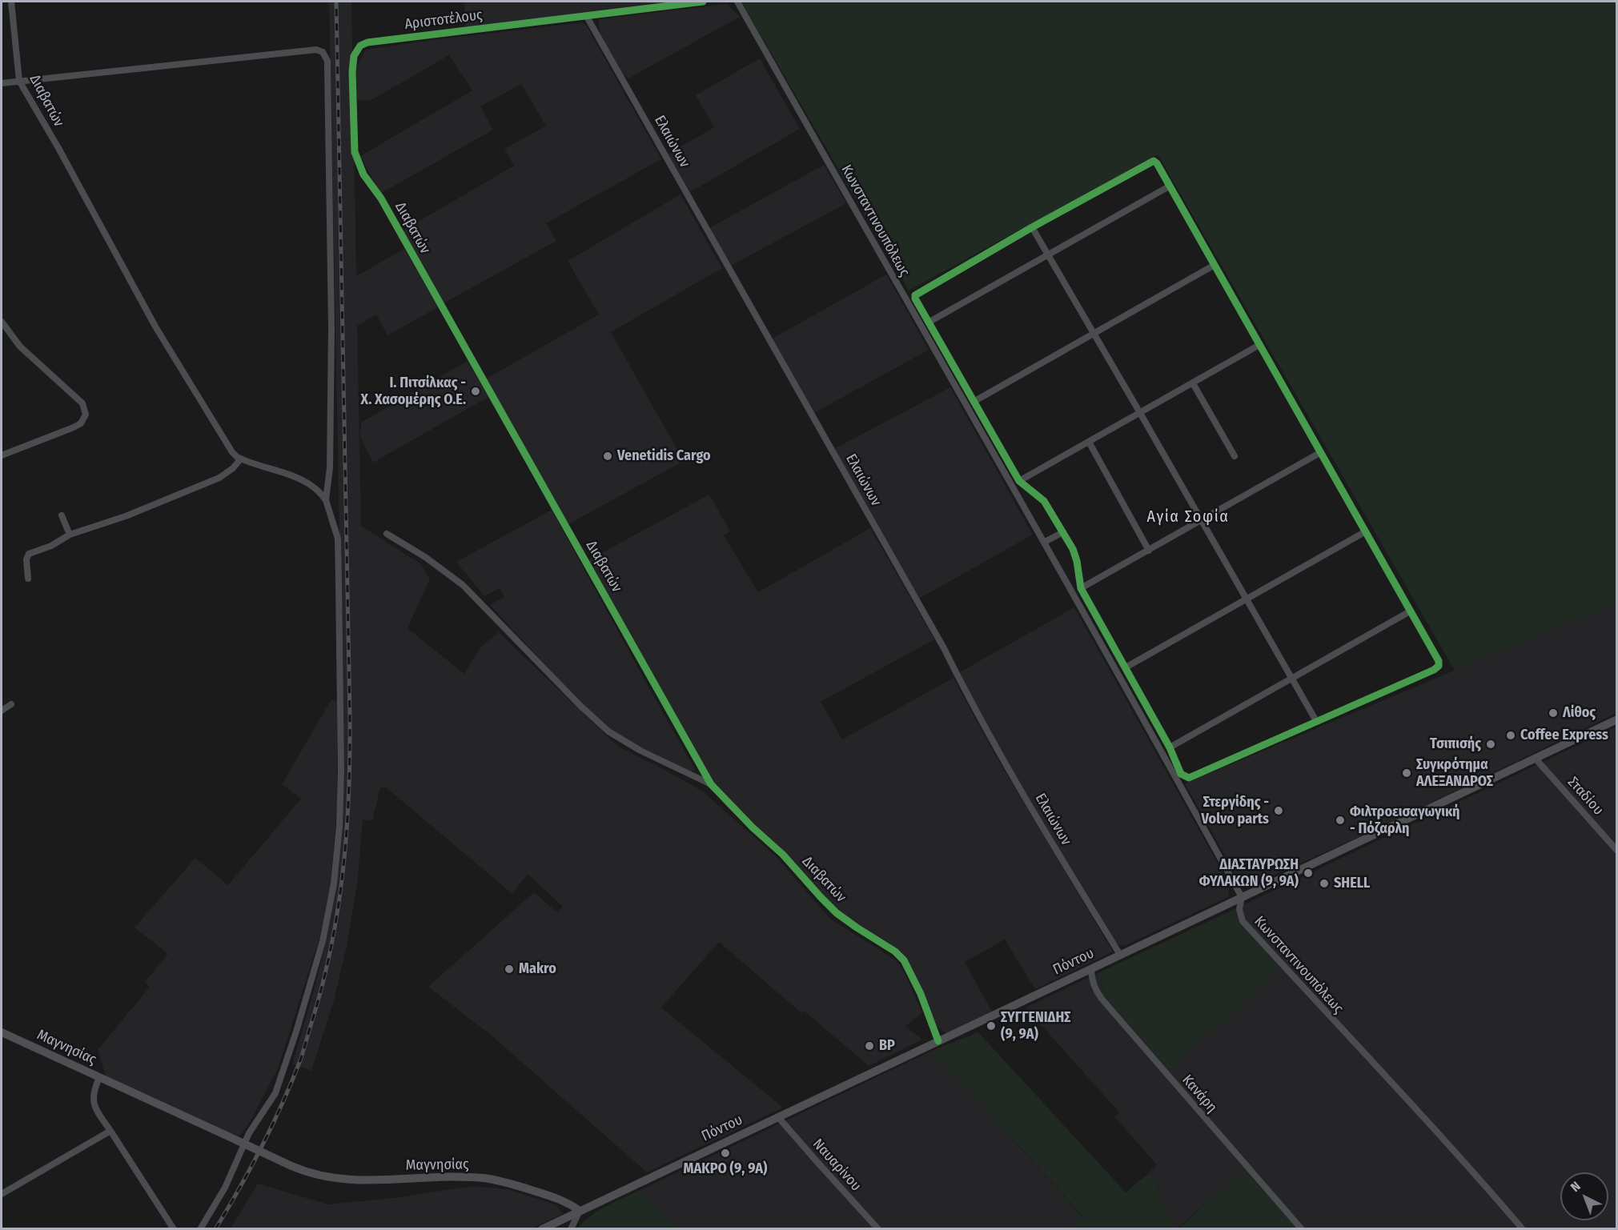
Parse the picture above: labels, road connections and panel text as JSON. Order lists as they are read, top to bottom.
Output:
{
  "streets": {
    "street": [
      "Αριστοτέλους",
      "Διαβατών",
      "Ελαιώνων",
      "Κωνσταντινουπόλεως",
      "Σταδίου",
      "Πόντου",
      "Μαγνησίας",
      "Κανάρη",
      "Ναυαρίνου"
    ]
  },
  "crossings": [
    ["Αριστοτέλους", "Διαβατών"],
    ["Αριστοτέλους", "Ελαιώνων"],
    ["Διαβατών", "Πόντου"],
    ["Ελαιώνων", "Πόντου"],
    ["Κωνσταντινουπόλεως", "Πόντου"],
    ["Σταδίου", "Πόντου"],
    ["Πόντου", "Μαγνησίας"],
    ["Πόντου", "Κανάρη"],
    ["Πόντου", "Ναυαρίνου"]
  ],
  "districts": ["Αγία Σοφία"],
  "places": [
    "Ι. Πιτσίλκας - Χ. Χασομέρης Ο.Ε.",
    "Venetidis Cargo",
    "Λίθος",
    "Coffee Express",
    "Τσιπισής",
    "Συγκρότημα ΑΛΕΞΑΝΔΡΟΣ",
    "Στεργίδης - Volvo parts",
    "Φιλτροεισαγωγική - Πόζαρλη",
    "ΔΙΑΣΤΑΥΡΩΣΗ ΦΥΛΑΚΩΝ (9, 9Α)",
    "SHELL",
    "Makro",
    "ΣΥΓΓΕΝΙΔΗΣ (9, 9Α)",
    "BP",
    "ΜΑΚΡΟ (9, 9Α)"
  ],
  "north": "top left"
}
